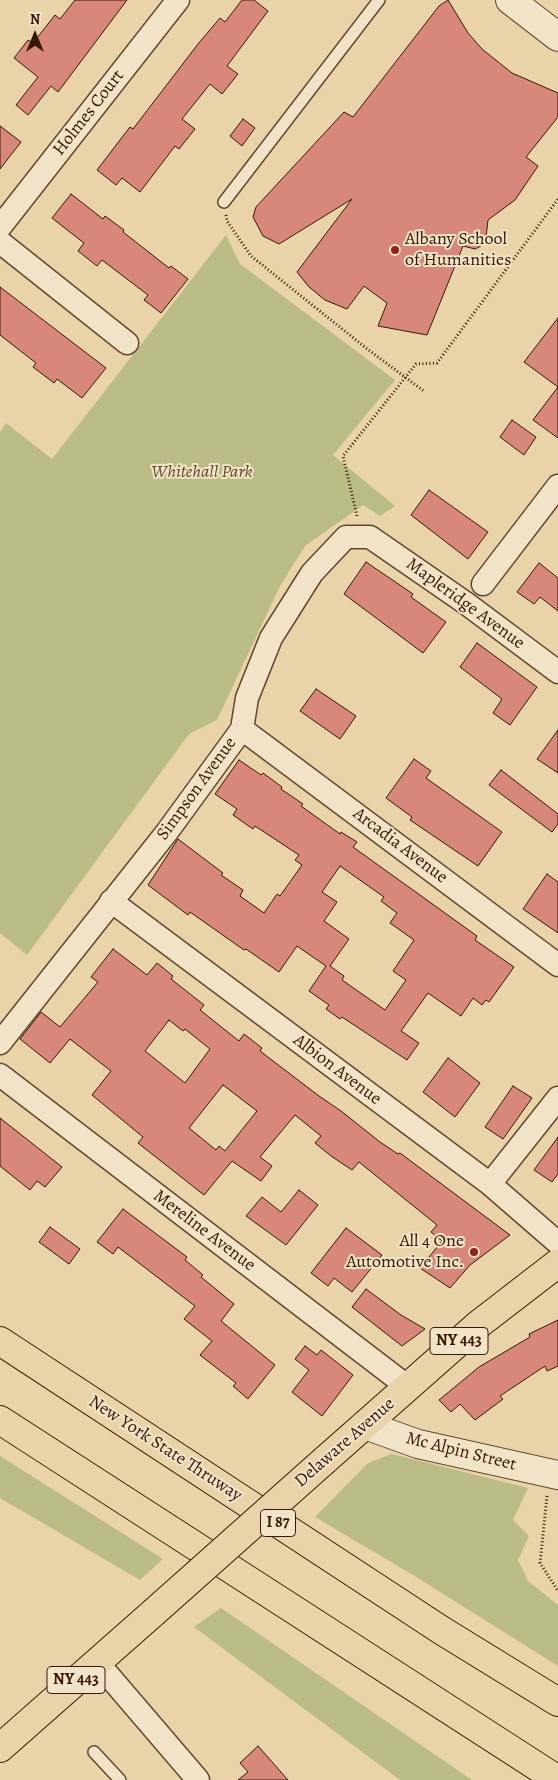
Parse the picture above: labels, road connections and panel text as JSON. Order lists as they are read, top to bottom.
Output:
{
  "streets": {
    "main road": [
      "NY 443",
      "Delaware Avenue",
      "New York State Thruway",
      "I 87"
    ],
    "street": [
      "Holmes Court",
      "Mapleridge Avenue",
      "Simpson Avenue",
      "Arcadia Avenue",
      "Albion Avenue",
      "Mereline Avenue",
      "Mc Alpin Street"
    ]
  },
  "crossings": [
    ["Mapleridge Avenue", "Simpson Avenue"],
    ["Simpson Avenue", "Arcadia Avenue"],
    ["Simpson Avenue", "Albion Avenue"],
    ["Mereline Avenue", "Delaware Avenue"],
    ["Delaware Avenue", "Mc Alpin Street"]
  ],
  "parks": ["Whitehall Park"],
  "places": ["Albany School of Humanities", "All 4 One Automotive Inc."],
  "north": "top"
}
